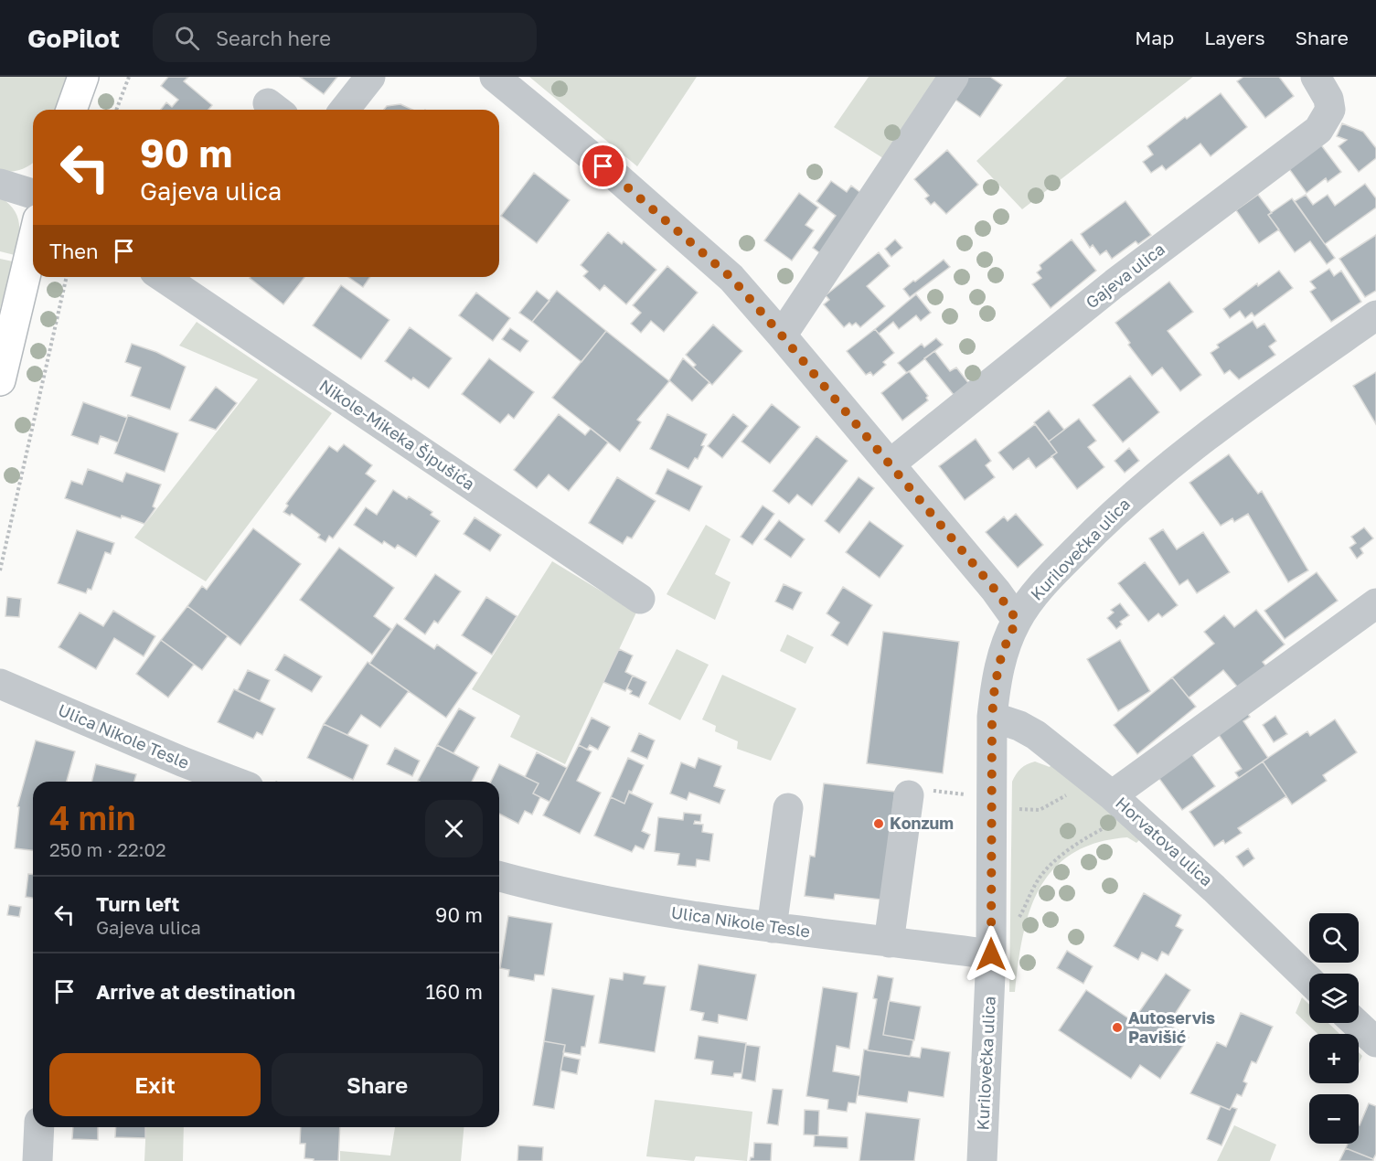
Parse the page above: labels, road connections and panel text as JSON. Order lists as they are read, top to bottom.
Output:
{
  "streets": {
    "street": [
      "Gajeva ulica",
      "Nikole-Mikeka Šipušića",
      "Kurilovečka ulica",
      "Ulica Nikole Tesle",
      "Horvatova ulica"
    ]
  },
  "crossings": [
    ["Kurilovečka ulica", "Ulica Nikole Tesle"],
    ["Kurilovečka ulica", "Horvatova ulica"]
  ],
  "places": ["Konzum", "Autoservis Pavišić"],
  "page": {
    "header": "GoPilot",
    "search": "Search here",
    "nav": ["Map", "Layers", "Share"],
    "turn": ["90 m", "Gajeva ulica"],
    "then": "Then",
    "heading": ["4 min", "250 m · 22:02"],
    "list": [
      {
        "name": "Turn left",
        "note": "Gajeva ulica",
        "value": "90 m"
      },
      {
        "name": "Arrive at destination",
        "value": "160 m"
      }
    ],
    "map_buttons": ["+", "−"],
    "buttons": ["Exit", "Share"]
  }
}
